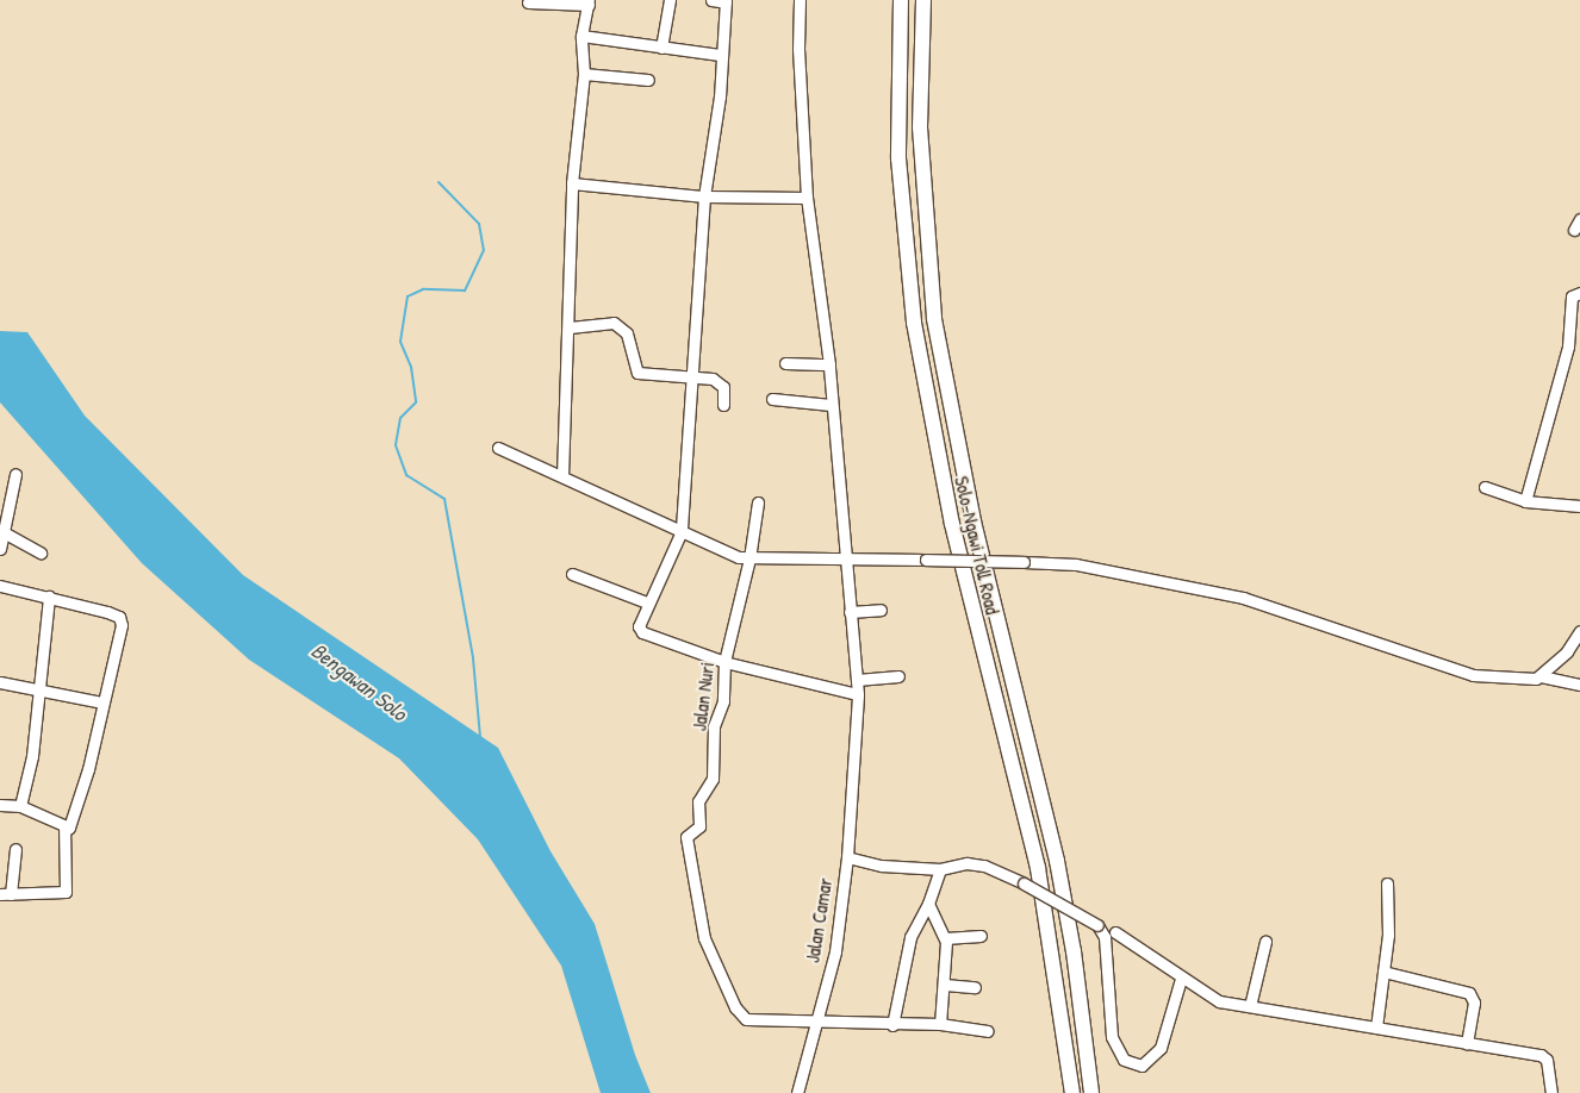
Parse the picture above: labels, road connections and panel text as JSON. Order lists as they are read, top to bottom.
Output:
{
  "streets": {
    "highway": ["Solo–Ngawi Toll Road"],
    "street": ["Jalan Nuri", "Jalan Camar"]
  },
  "crossings": [
    ["Jalan Nuri", "Jalan Camar"]
  ],
  "water": ["Bengawan Solo"]
}
